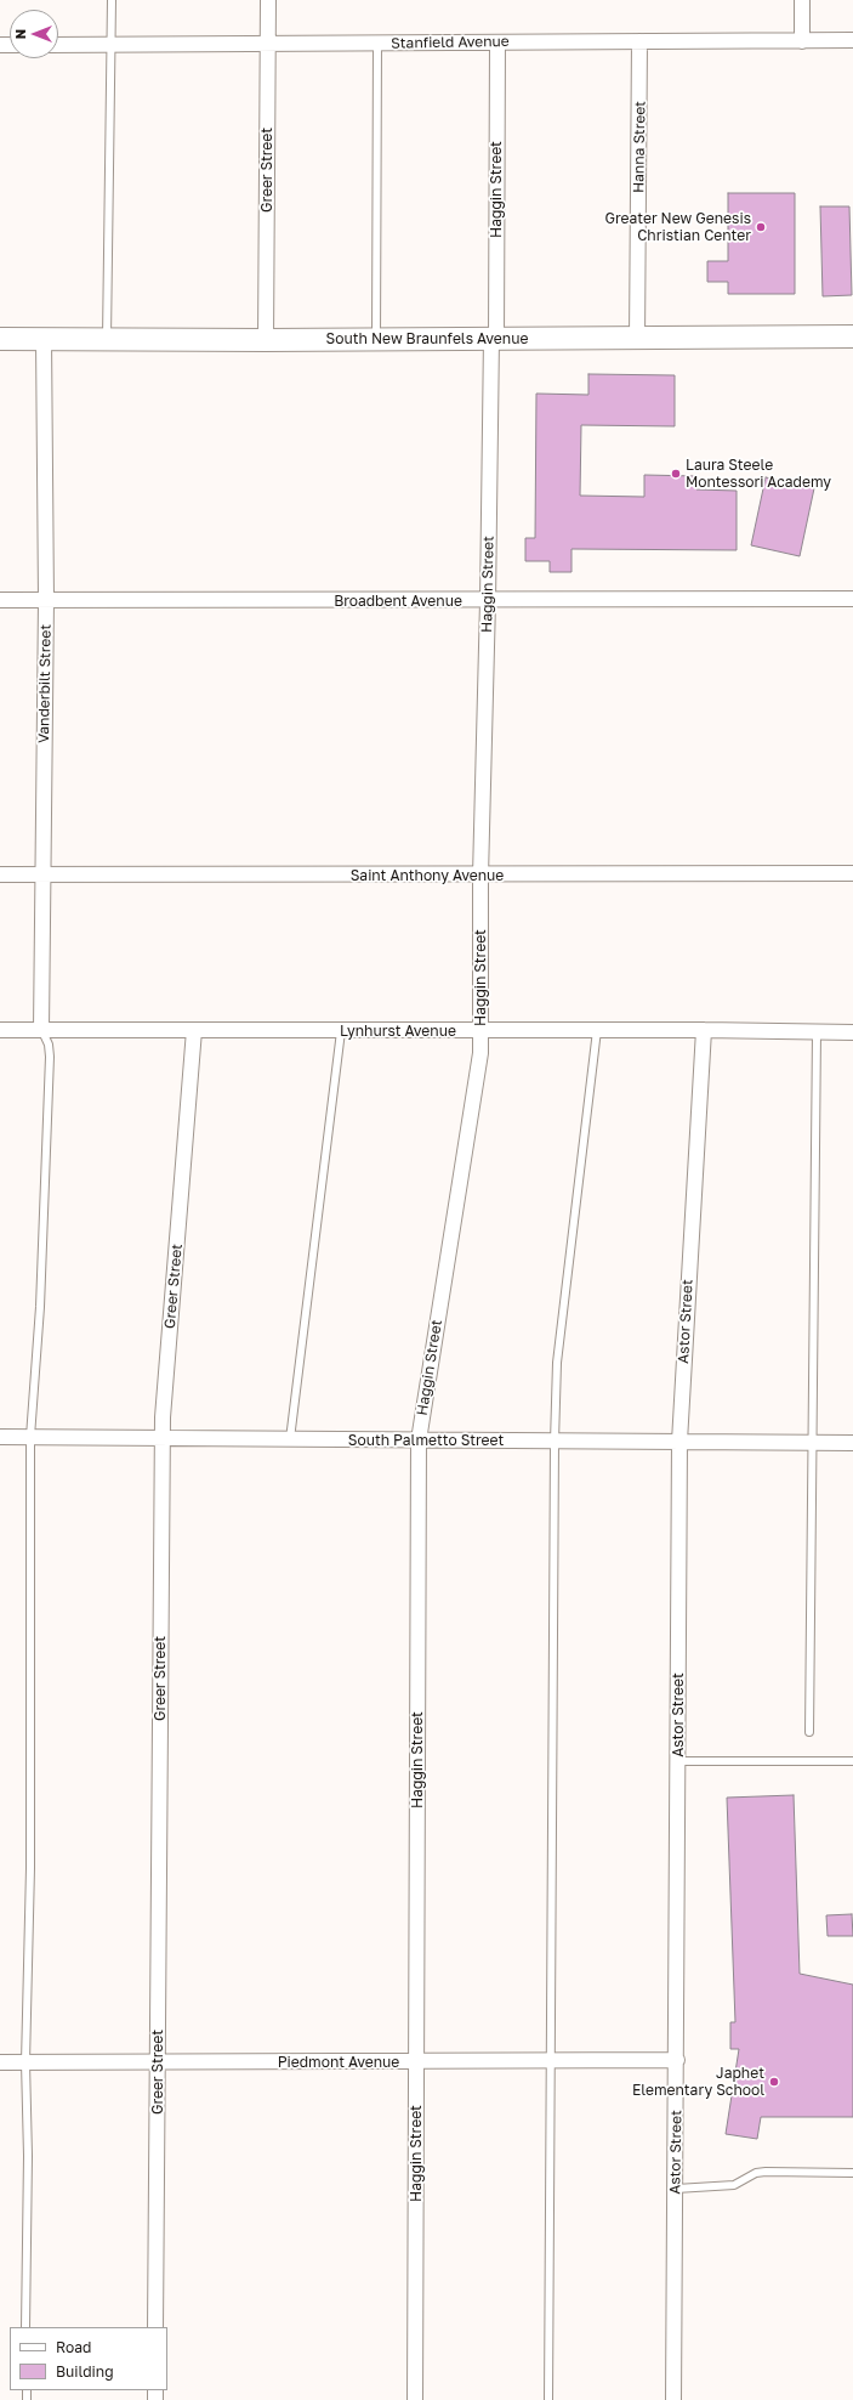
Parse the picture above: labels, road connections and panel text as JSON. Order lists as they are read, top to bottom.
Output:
{
  "streets": {
    "main road": ["South New Braunfels Avenue"],
    "street": [
      "Stanfield Avenue",
      "Hanna Street",
      "Greer Street",
      "Haggin Street",
      "Broadbent Avenue",
      "Vanderbilt Street",
      "Saint Anthony Avenue",
      "Lynhurst Avenue",
      "Astor Street",
      "South Palmetto Street",
      "Piedmont Avenue"
    ]
  },
  "crossings": [
    ["Stanfield Avenue", "Hanna Street"],
    ["Stanfield Avenue", "Greer Street"],
    ["Stanfield Avenue", "Haggin Street"],
    ["Hanna Street", "South New Braunfels Avenue"],
    ["Greer Street", "South New Braunfels Avenue"],
    ["Greer Street", "Lynhurst Avenue"],
    ["Greer Street", "South Palmetto Street"],
    ["Greer Street", "Piedmont Avenue"],
    ["Haggin Street", "South New Braunfels Avenue"],
    ["Haggin Street", "Broadbent Avenue"],
    ["Haggin Street", "Saint Anthony Avenue"],
    ["Haggin Street", "Lynhurst Avenue"],
    ["Haggin Street", "South Palmetto Street"],
    ["Haggin Street", "Piedmont Avenue"],
    ["South New Braunfels Avenue", "Vanderbilt Street"],
    ["Broadbent Avenue", "Vanderbilt Street"],
    ["Vanderbilt Street", "Saint Anthony Avenue"],
    ["Vanderbilt Street", "Lynhurst Avenue"],
    ["Lynhurst Avenue", "Astor Street"],
    ["Astor Street", "South Palmetto Street"],
    ["Astor Street", "Piedmont Avenue"]
  ],
  "places": ["Greater New Genesis Christian Center", "Laura Steele Montessori Academy", "Japhet Elementary School"],
  "legend": ["Road", "Building"],
  "north": "left"
}
